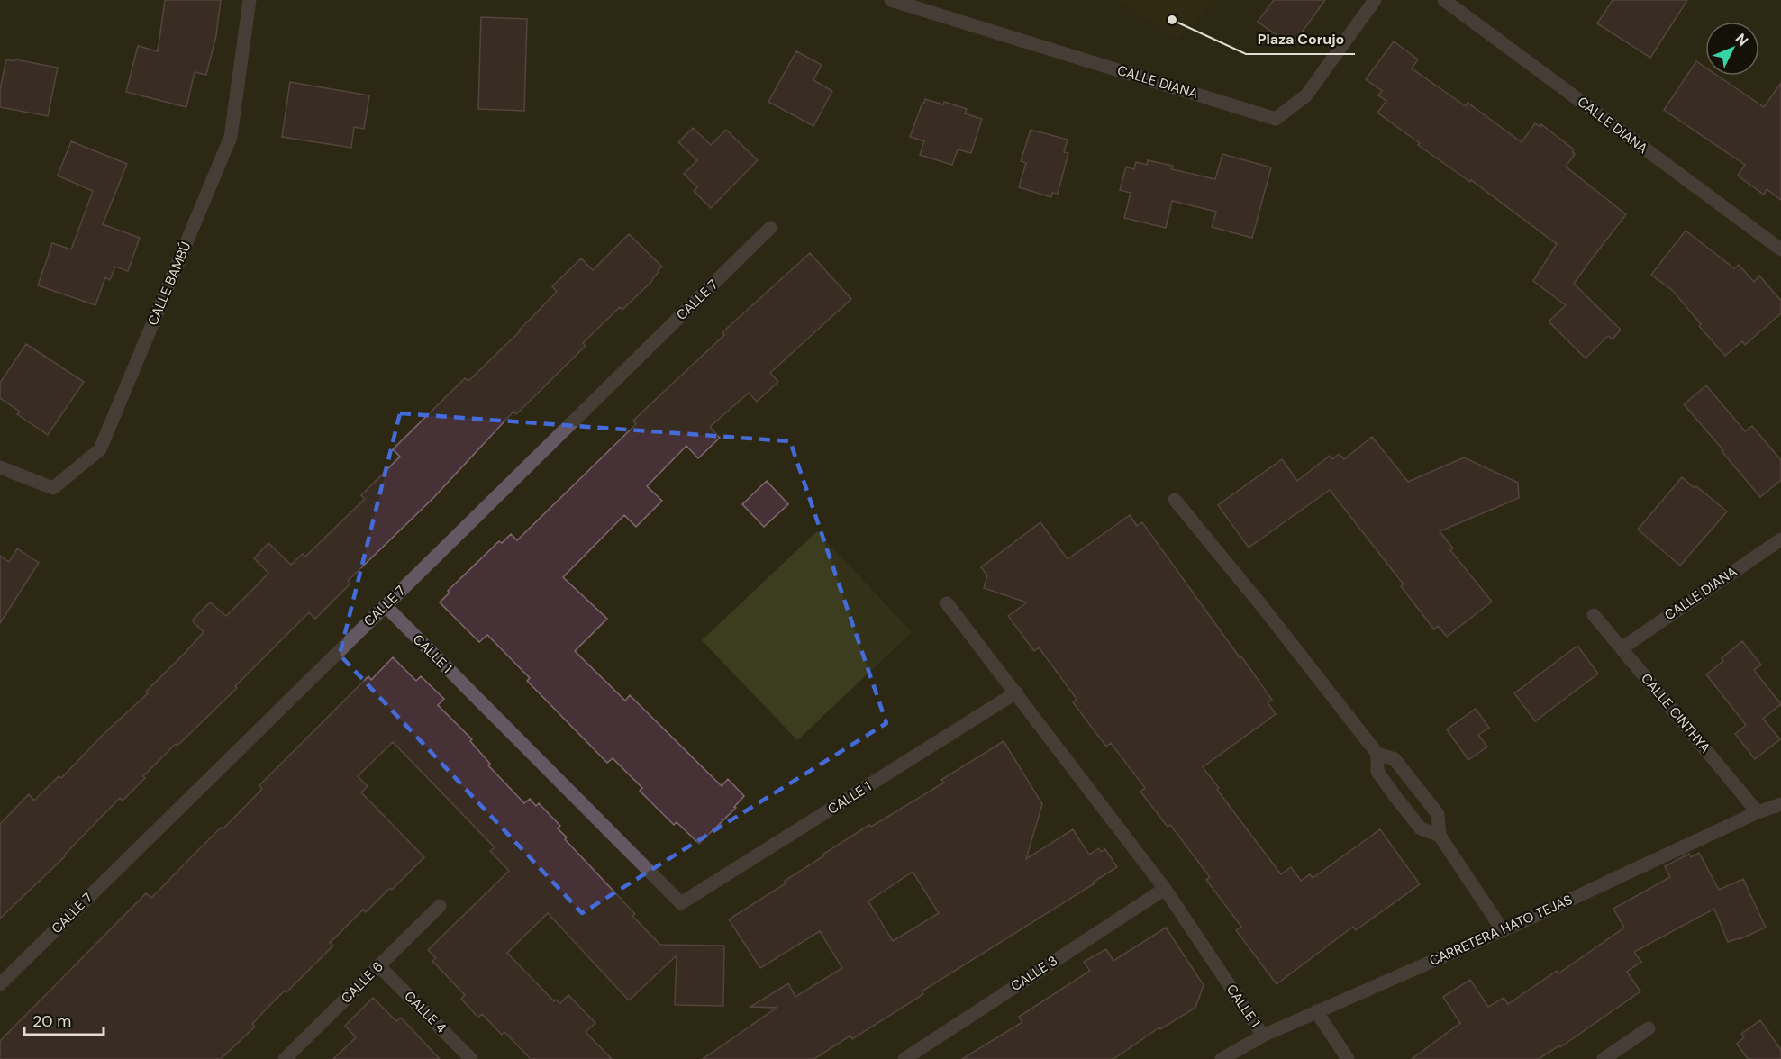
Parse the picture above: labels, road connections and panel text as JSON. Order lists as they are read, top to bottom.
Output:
{
  "streets": {
    "street": [
      "CALLE DIANA",
      "CALLE BAMBÚ",
      "CALLE 7",
      "CALLE 1",
      "CALLE CINTHYA",
      "CARRETERA HATO TEJAS",
      "CALLE 3",
      "CALLE 6",
      "CALLE 4"
    ]
  },
  "crossings": [
    ["CALLE DIANA", "CALLE CINTHYA"],
    ["CALLE 7", "CALLE 1"],
    ["CALLE 1", "CARRETERA HATO TEJAS"],
    ["CALLE 1", "CALLE 3"],
    ["CALLE CINTHYA", "CARRETERA HATO TEJAS"],
    ["CALLE 6", "CALLE 4"]
  ],
  "places": ["Plaza Corujo"],
  "scale_bar": "20 m",
  "north": "top right"
}
